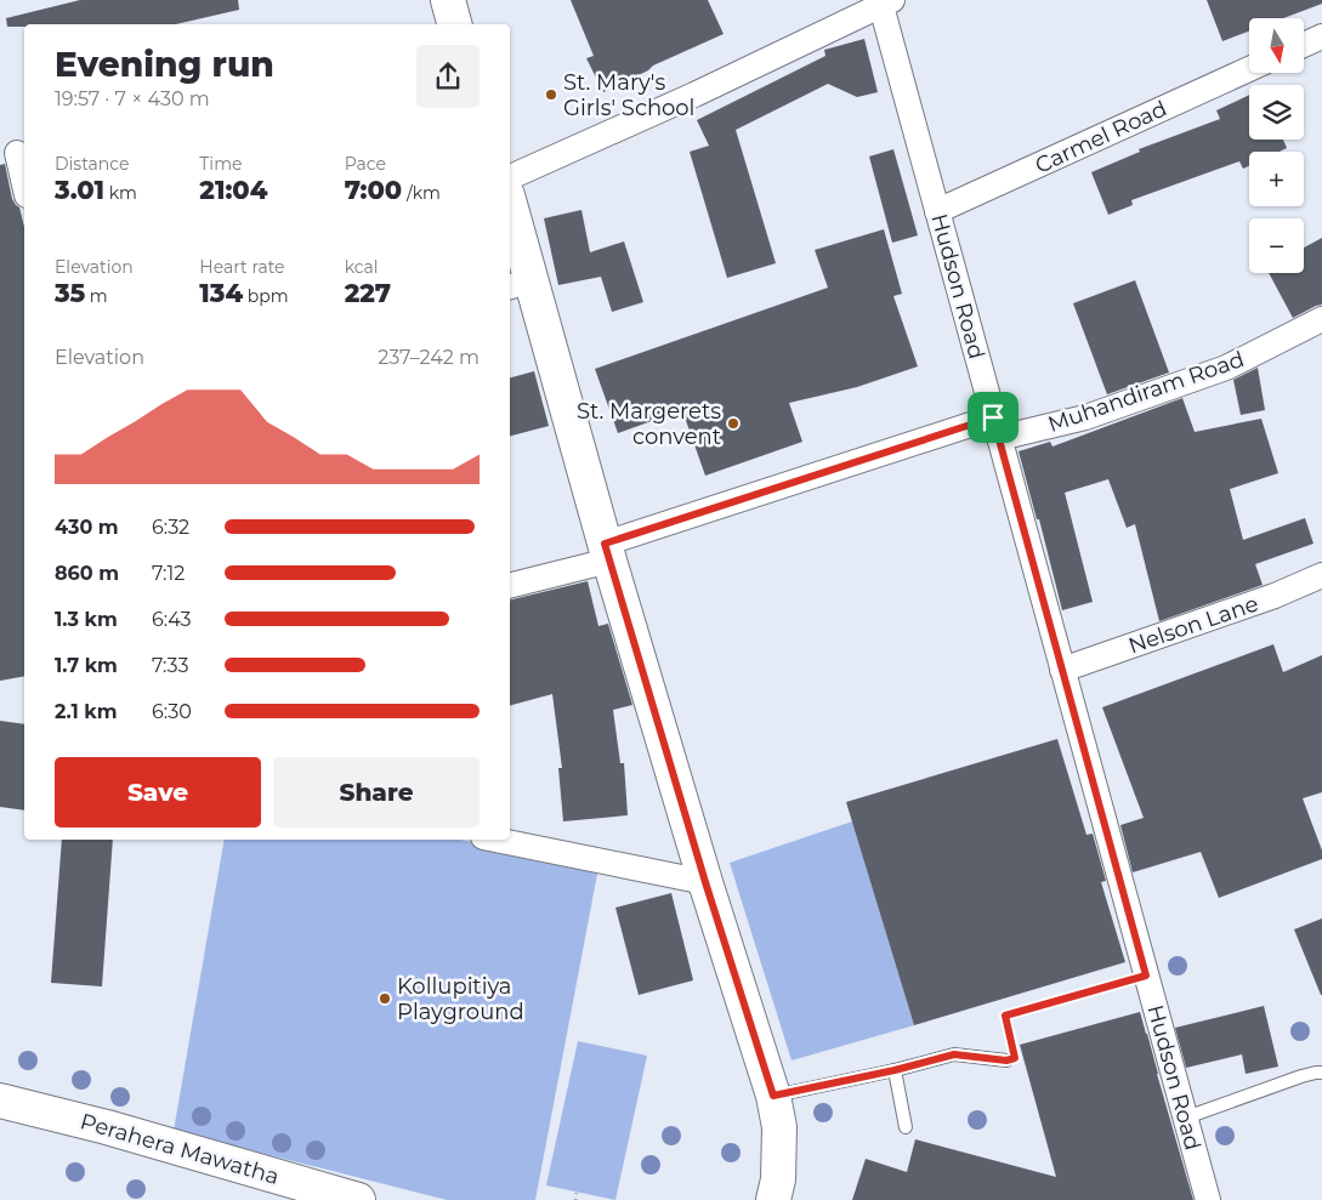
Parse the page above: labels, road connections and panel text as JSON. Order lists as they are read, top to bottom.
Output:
{
  "streets": {
    "street": [
      "Carmel Road",
      "Hudson Road",
      "Muhandiram Road",
      "Nelson Lane",
      "Perahera Mawatha"
    ]
  },
  "crossings": [
    ["Carmel Road", "Hudson Road"],
    ["Hudson Road", "Muhandiram Road"],
    ["Hudson Road", "Nelson Lane"]
  ],
  "places": ["St. Mary's Girls' School", "St. Margerets convent", "Kollupitiya Playground"],
  "north": "bottom",
  "page": {
    "map_buttons": ["+", "−"],
    "heading": ["Evening run", "19:57 · 7 × 430 m"],
    "stats": [
      ["Distance", "3.01 km"],
      ["Time", "21:04"],
      ["Pace", "7:00 /km"],
      ["Elevation", "35 m"],
      ["Heart rate", "134 bpm"],
      ["kcal", "227"]
    ],
    "chart": ["Elevation", "237–242 m"],
    "list": [
      {
        "name": "430 m",
        "note": "6:32"
      },
      {
        "name": "860 m",
        "note": "7:12"
      },
      {
        "name": "1.3 km",
        "note": "6:43"
      },
      {
        "name": "1.7 km",
        "note": "7:33"
      },
      {
        "name": "2.1 km",
        "note": "6:30"
      }
    ],
    "buttons": ["Save", "Share"]
  }
}
